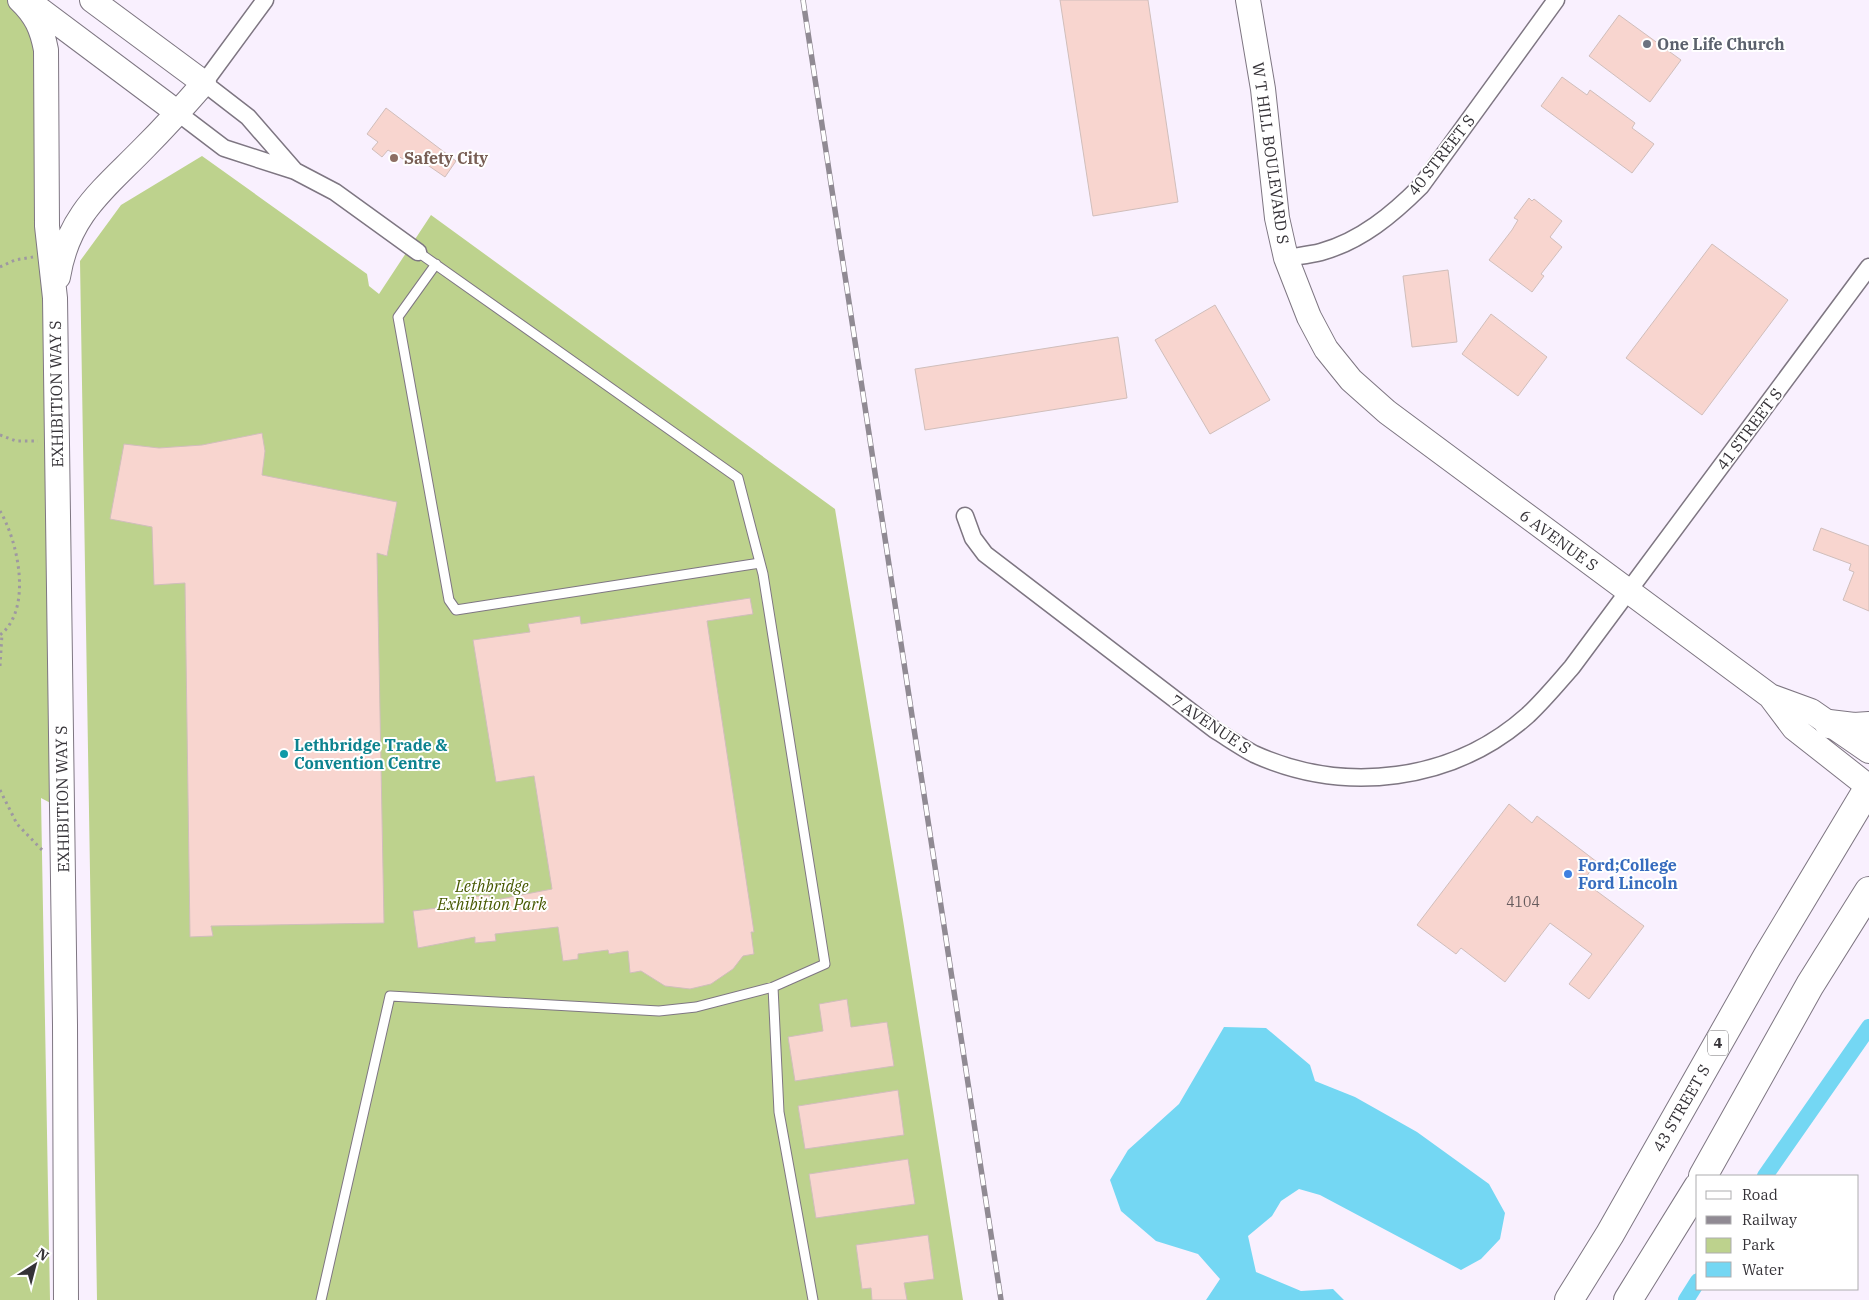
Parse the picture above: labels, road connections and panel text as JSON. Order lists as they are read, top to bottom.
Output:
{
  "streets": {
    "highway": ["4", "43 STREET S"],
    "street": [
      "W T HILL BOULEVARD S",
      "40 STREET S",
      "EXHIBITION WAY S",
      "41 STREET S",
      "6 AVENUE S",
      "7 AVENUE S"
    ]
  },
  "crossings": [
    ["W T HILL BOULEVARD S", "40 STREET S"],
    ["W T HILL BOULEVARD S", "6 AVENUE S"],
    ["41 STREET S", "6 AVENUE S"],
    ["41 STREET S", "7 AVENUE S"],
    ["6 AVENUE S", "7 AVENUE S"],
    ["6 AVENUE S", "43 STREET S"]
  ],
  "parks": ["Lethbridge Exhibition Park"],
  "places": [
    "One Life Church",
    "Safety City",
    "Lethbridge Trade & Convention Centre",
    "Ford;College Ford Lincoln"
  ],
  "house_numbers": ["4104"],
  "legend": [
    "Road",
    "Railway",
    "Park",
    "Water"
  ],
  "north": "top right"
}
